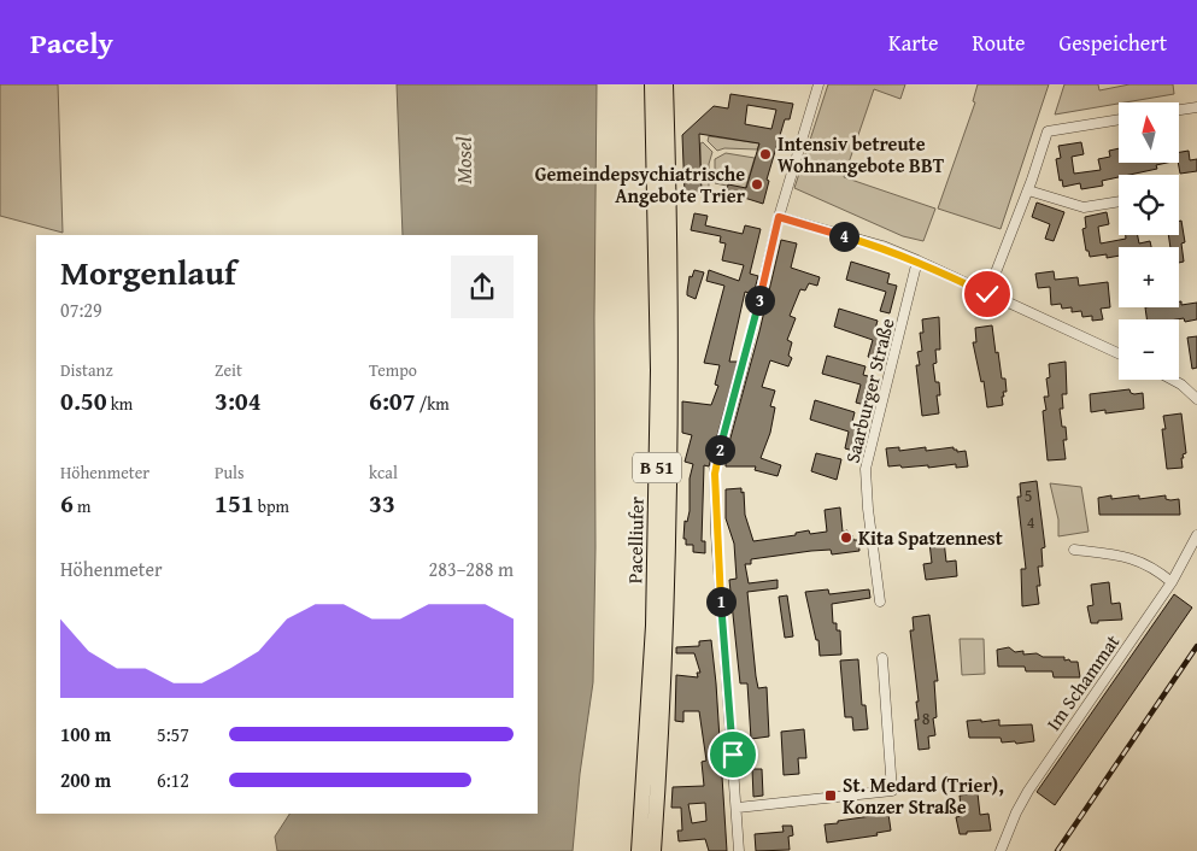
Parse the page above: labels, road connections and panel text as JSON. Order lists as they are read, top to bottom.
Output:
{
  "streets": {
    "main road": ["B 51", "Pacelliufer"],
    "street": ["Saarburger Straße", "Im Schammat"]
  },
  "water": ["Mosel"],
  "places": {
    "other": ["Intensiv betreute Wohnangebote BBT", "Gemeindepsychiatrische Angebote Trier", "Kita Spatzennest"],
    "transit": ["St. Medard (Trier), Konzer Straße"]
  },
  "house_numbers": ["5", "4", "8"],
  "north": "top",
  "page": {
    "header": "Pacely",
    "nav": ["Karte", "Route", "Gespeichert"],
    "map_buttons": ["+", "−"],
    "pins": [
      "4",
      "3",
      "2",
      "1"
    ],
    "heading": ["Morgenlauf", "07:29"],
    "stats": [
      ["Distanz", "0.50 km"],
      ["Zeit", "3:04"],
      ["Tempo", "6:07 /km"],
      ["Höhenmeter", "6 m"],
      ["Puls", "151 bpm"],
      ["kcal", "33"]
    ],
    "chart": ["Höhenmeter", "283–288 m"],
    "list": [
      {
        "name": "100 m",
        "note": "5:57"
      },
      {
        "name": "200 m",
        "note": "6:12"
      }
    ]
  }
}
